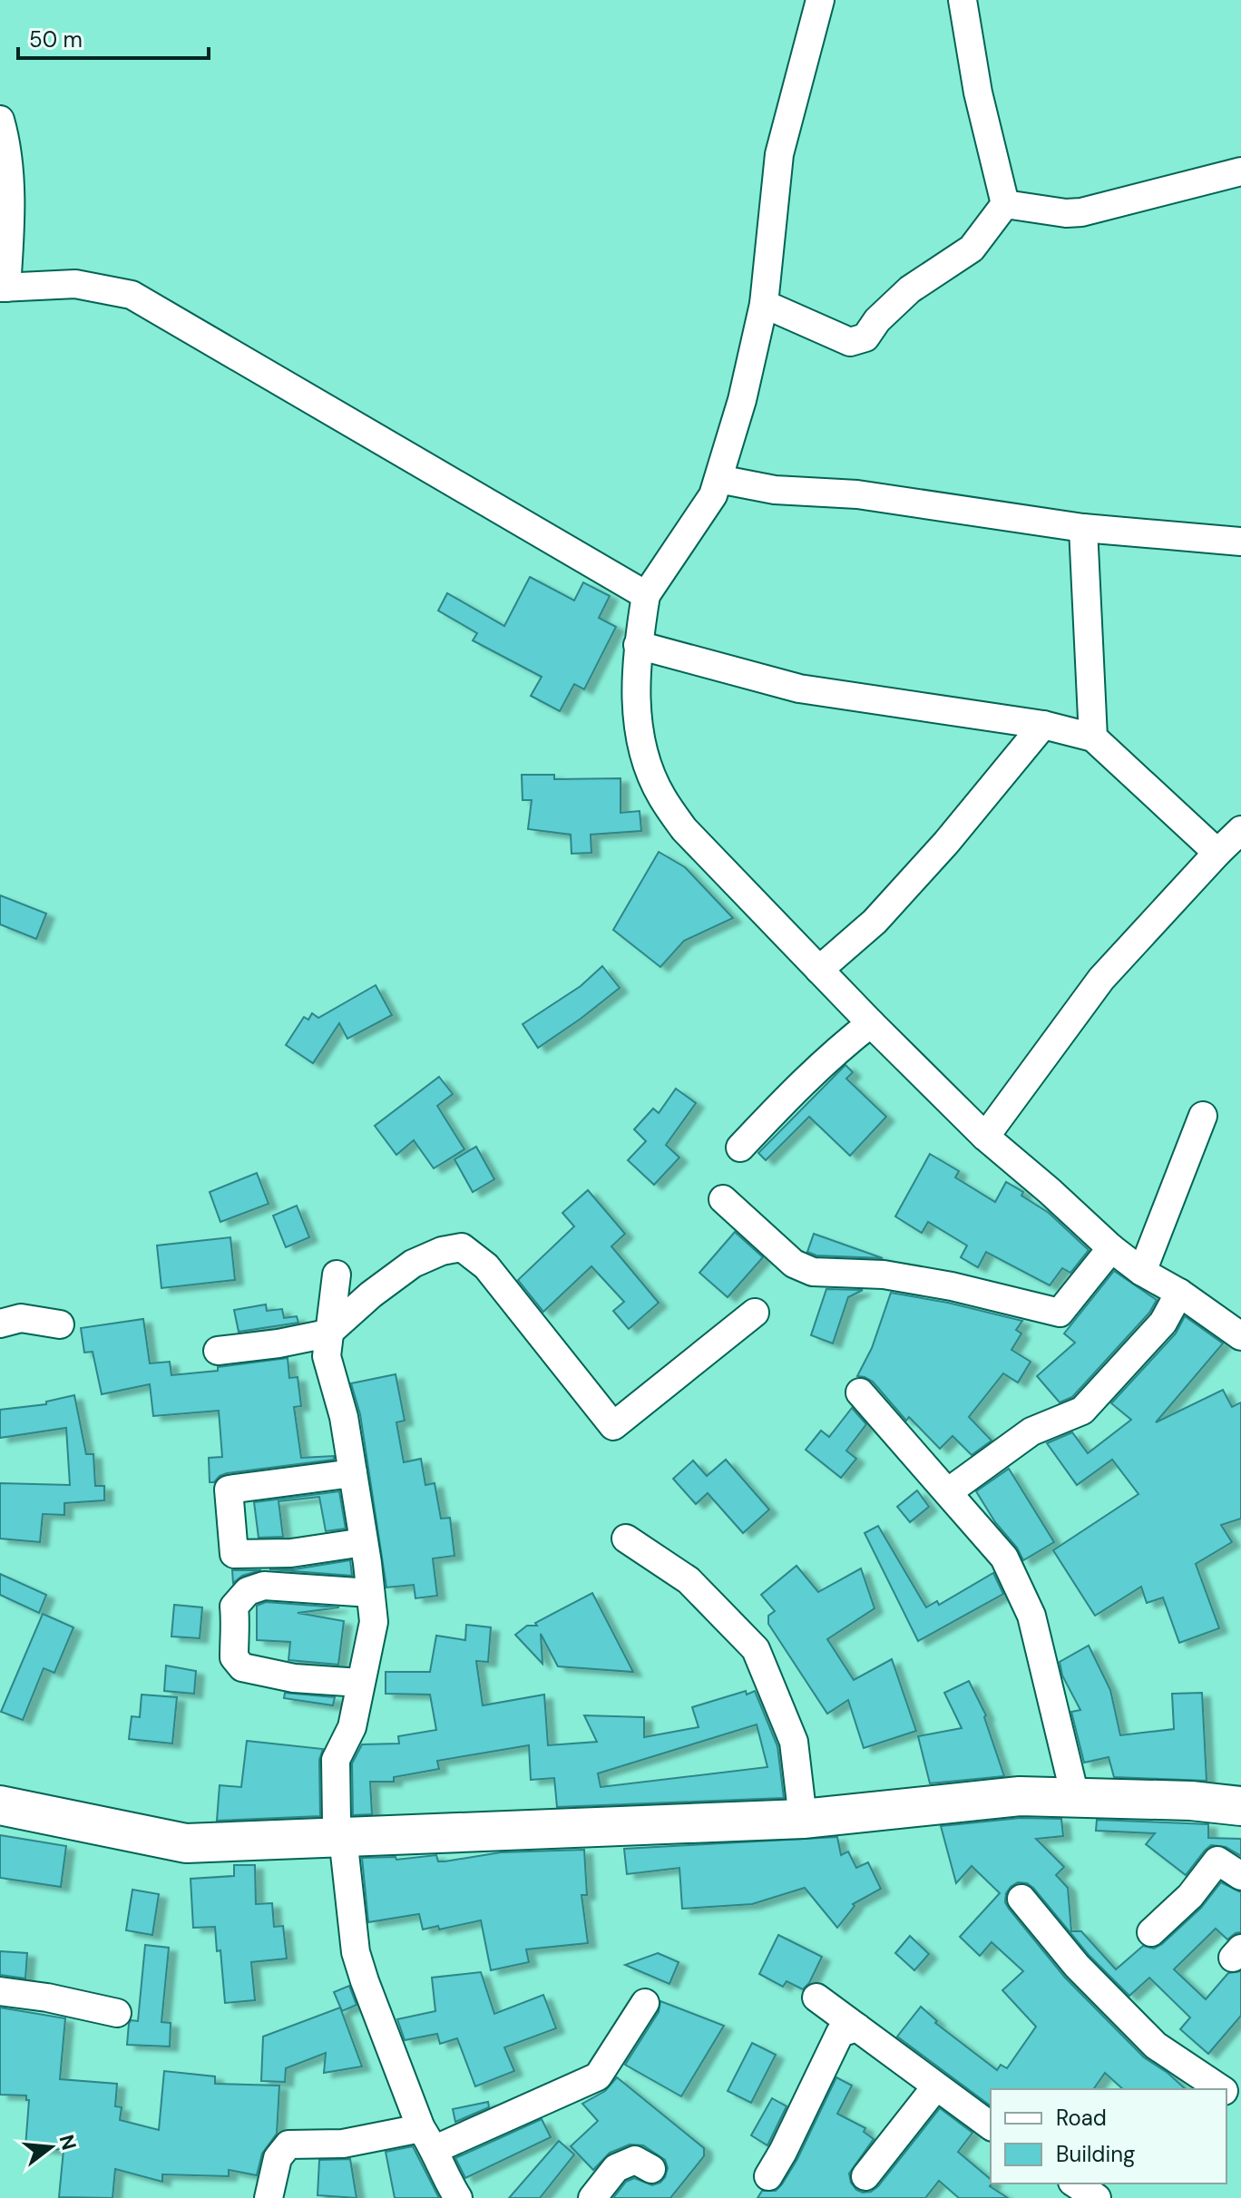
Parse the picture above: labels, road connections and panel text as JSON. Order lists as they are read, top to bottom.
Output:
{
  "legend": ["Road", "Building"],
  "scale_bar": "50 m",
  "north": "right"
}
